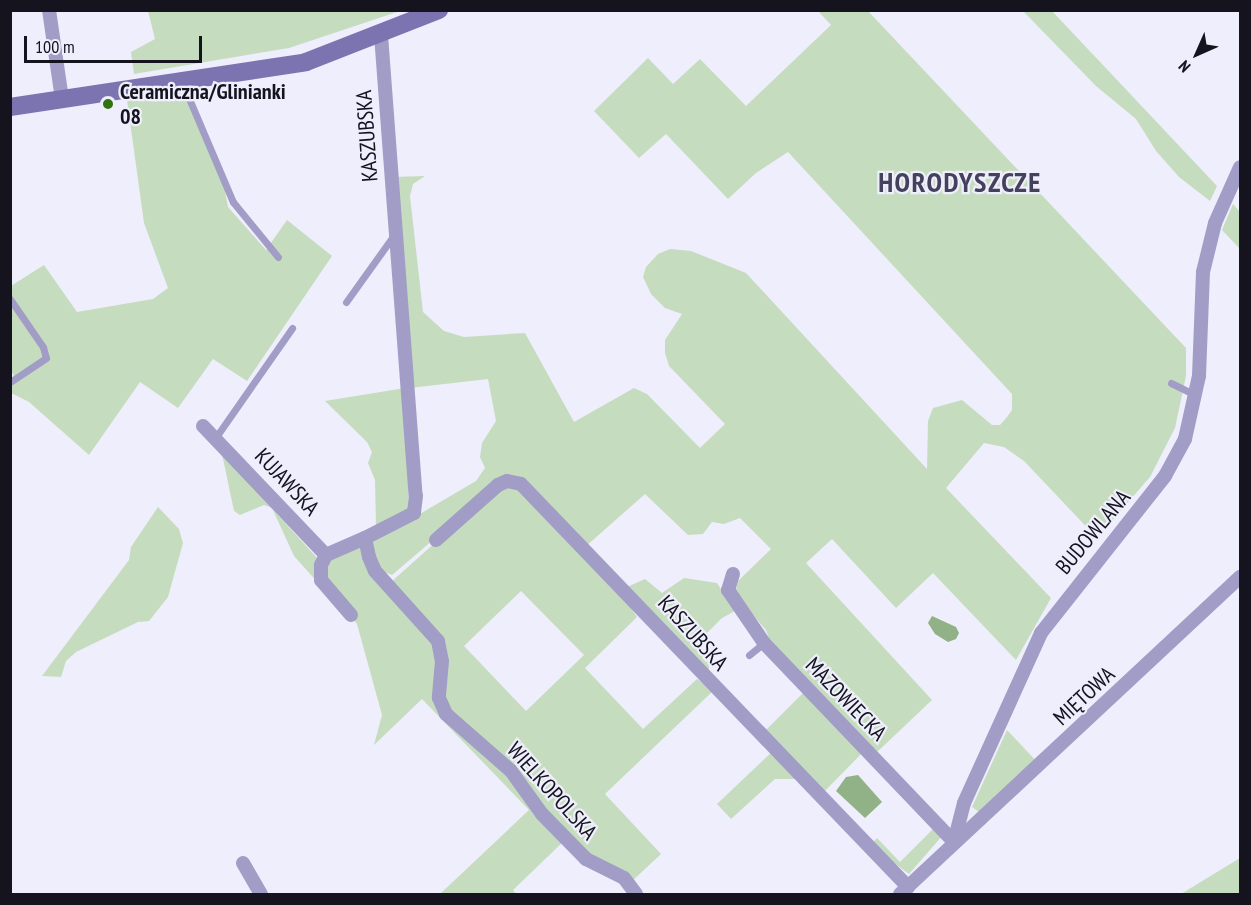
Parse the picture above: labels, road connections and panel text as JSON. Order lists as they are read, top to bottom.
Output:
{
  "streets": {
    "street": [
      "KASZUBSKA",
      "KUJAWSKA",
      "BUDOWLANA",
      "MIĘTOWA",
      "MAZOWIECKA",
      "WIELKOPOLSKA"
    ]
  },
  "crossings": [
    ["KASZUBSKA", "WIELKOPOLSKA"],
    ["BUDOWLANA", "MIĘTOWA"],
    ["BUDOWLANA", "MAZOWIECKA"],
    ["MIĘTOWA", "MAZOWIECKA"]
  ],
  "districts": ["HORODYSZCZE"],
  "places": ["Ceramiczna/Glinianki 08"],
  "scale_bar": "100 m",
  "north": "bottom left"
}
